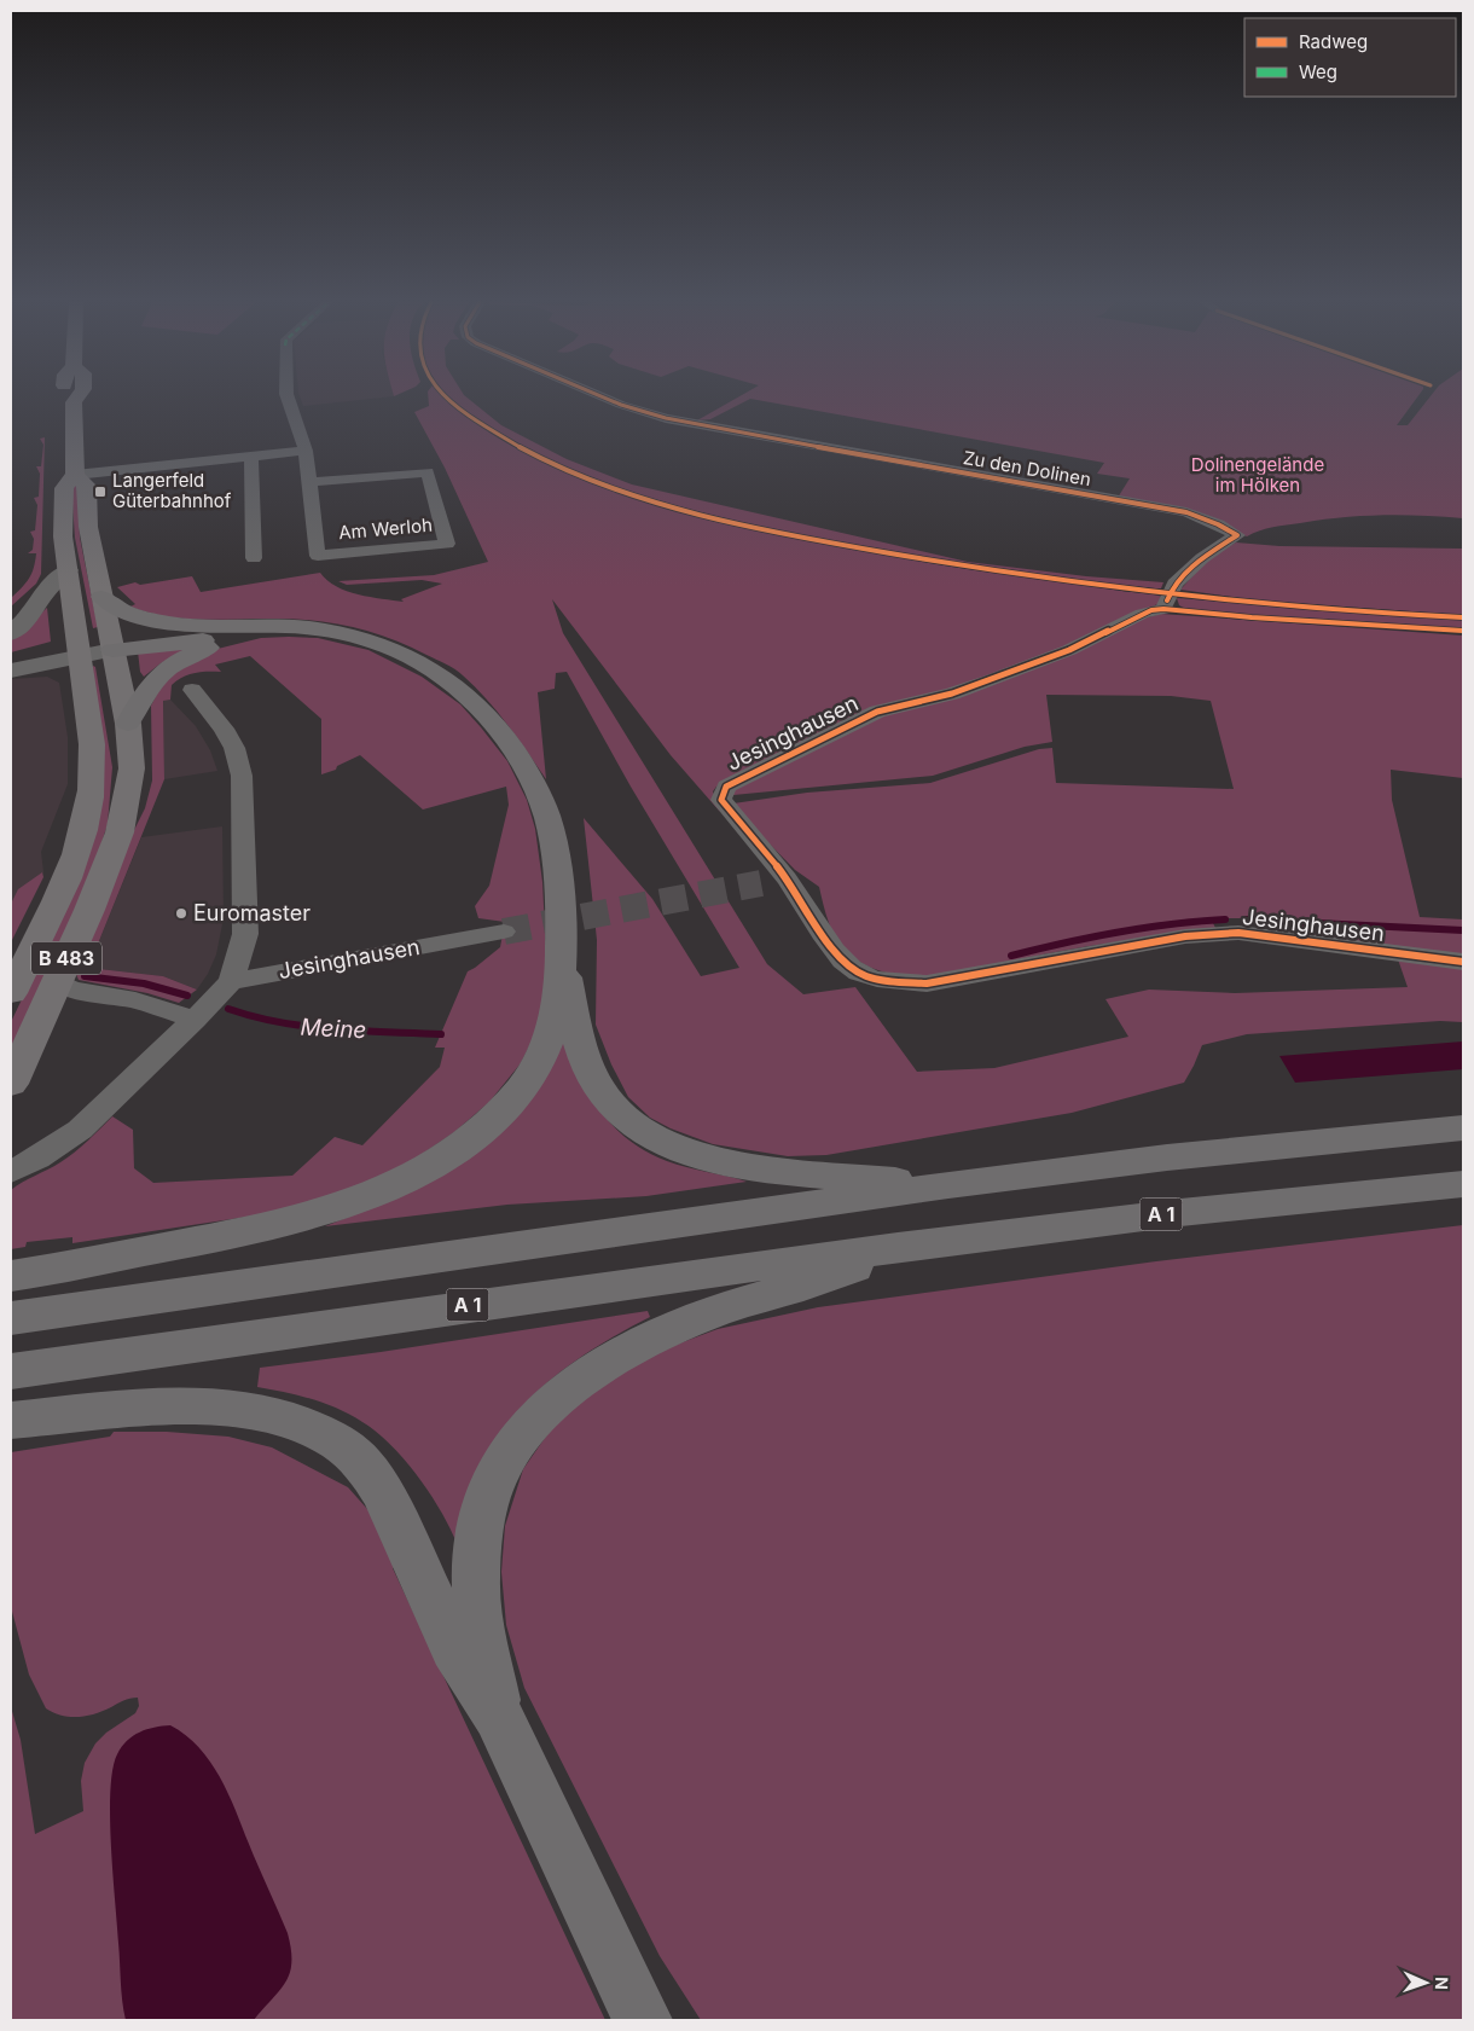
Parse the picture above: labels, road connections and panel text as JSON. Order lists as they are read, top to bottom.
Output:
{
  "streets": {
    "highway": ["A 1"],
    "main road": ["B 483"],
    "street": ["Zu den Dolinen", "Am Werloh", "Jesinghausen"]
  },
  "crossings": [
    ["Zu den Dolinen", "Jesinghausen"]
  ],
  "water": ["Meine"],
  "parks": ["Dolinengelände im Hölken"],
  "places": {
    "transit": ["Langerfeld Güterbahnhof"],
    "other": ["Euromaster"]
  },
  "legend": ["Radweg", "Weg"],
  "north": "right"
}
